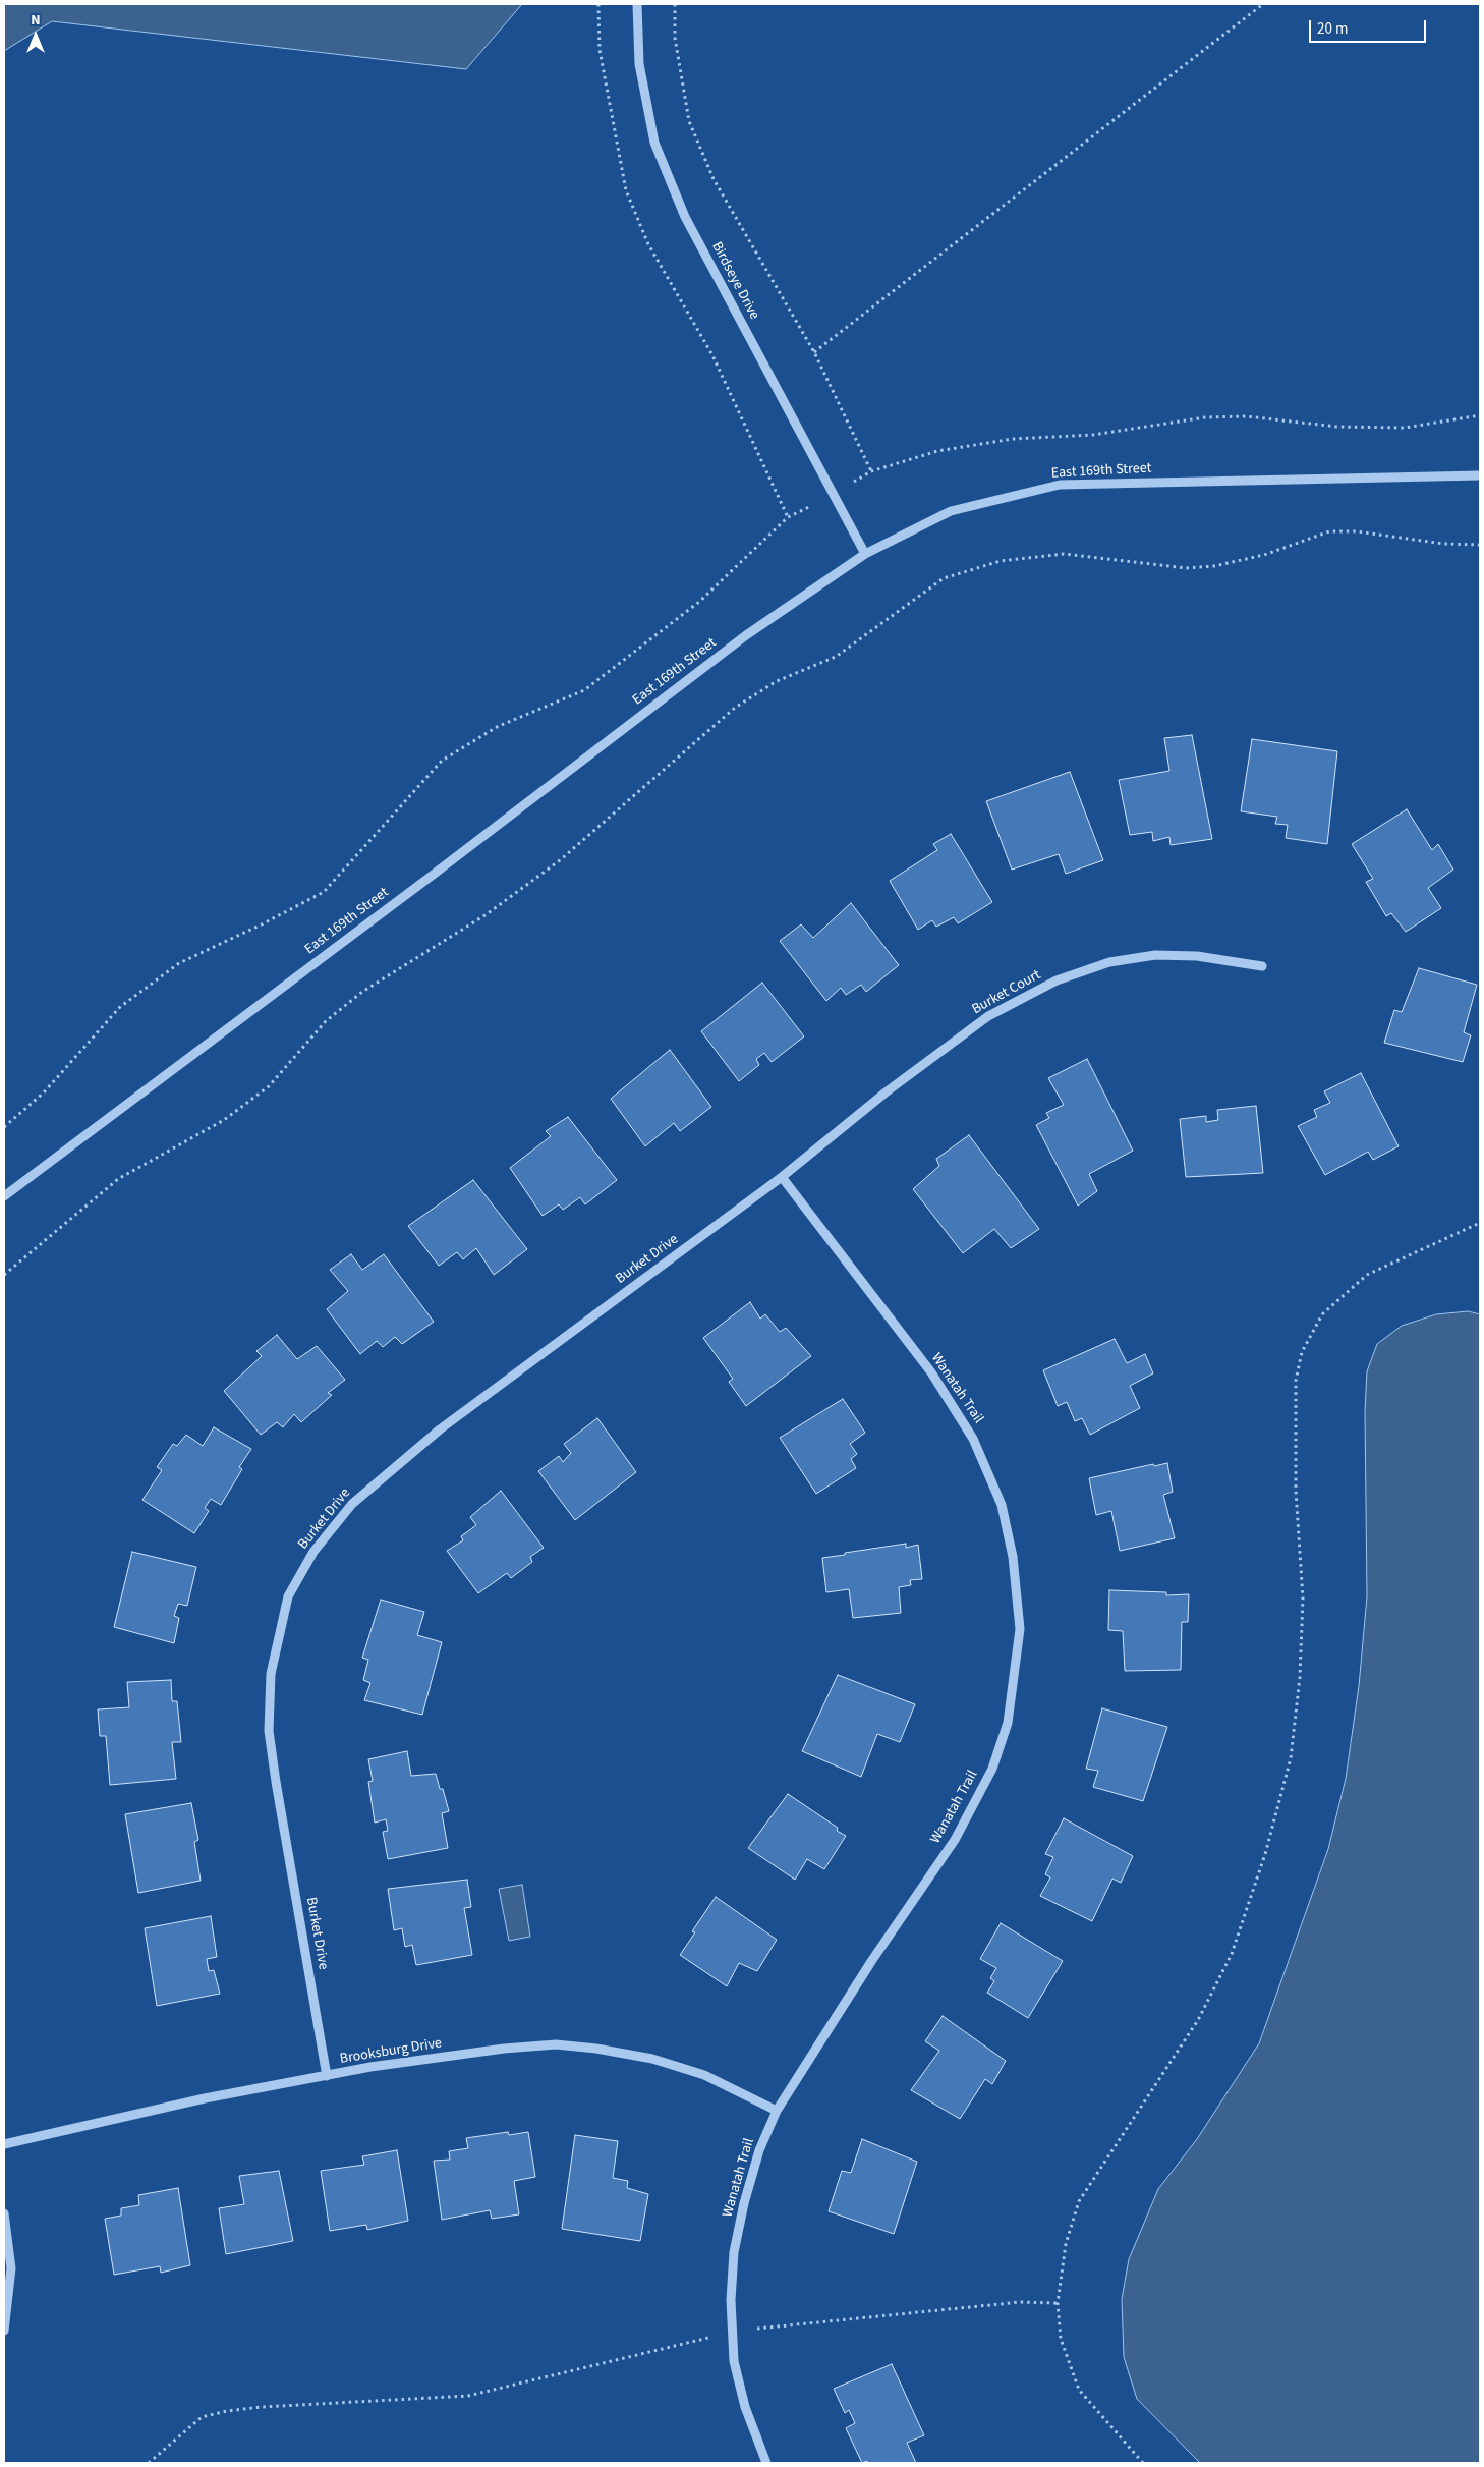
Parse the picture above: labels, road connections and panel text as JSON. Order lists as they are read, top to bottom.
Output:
{
  "streets": {
    "street": [
      "Birdseye Drive",
      "East 169th Street",
      "Burket Court",
      "Burket Drive",
      "Wanatah Trail",
      "Brooksburg Drive"
    ]
  },
  "crossings": [
    ["Birdseye Drive", "East 169th Street"],
    ["Burket Court", "Burket Drive"],
    ["Burket Court", "Wanatah Trail"],
    ["Burket Drive", "Wanatah Trail"],
    ["Burket Drive", "Brooksburg Drive"],
    ["Wanatah Trail", "Brooksburg Drive"]
  ],
  "scale_bar": "20 m",
  "north": "top"
}
